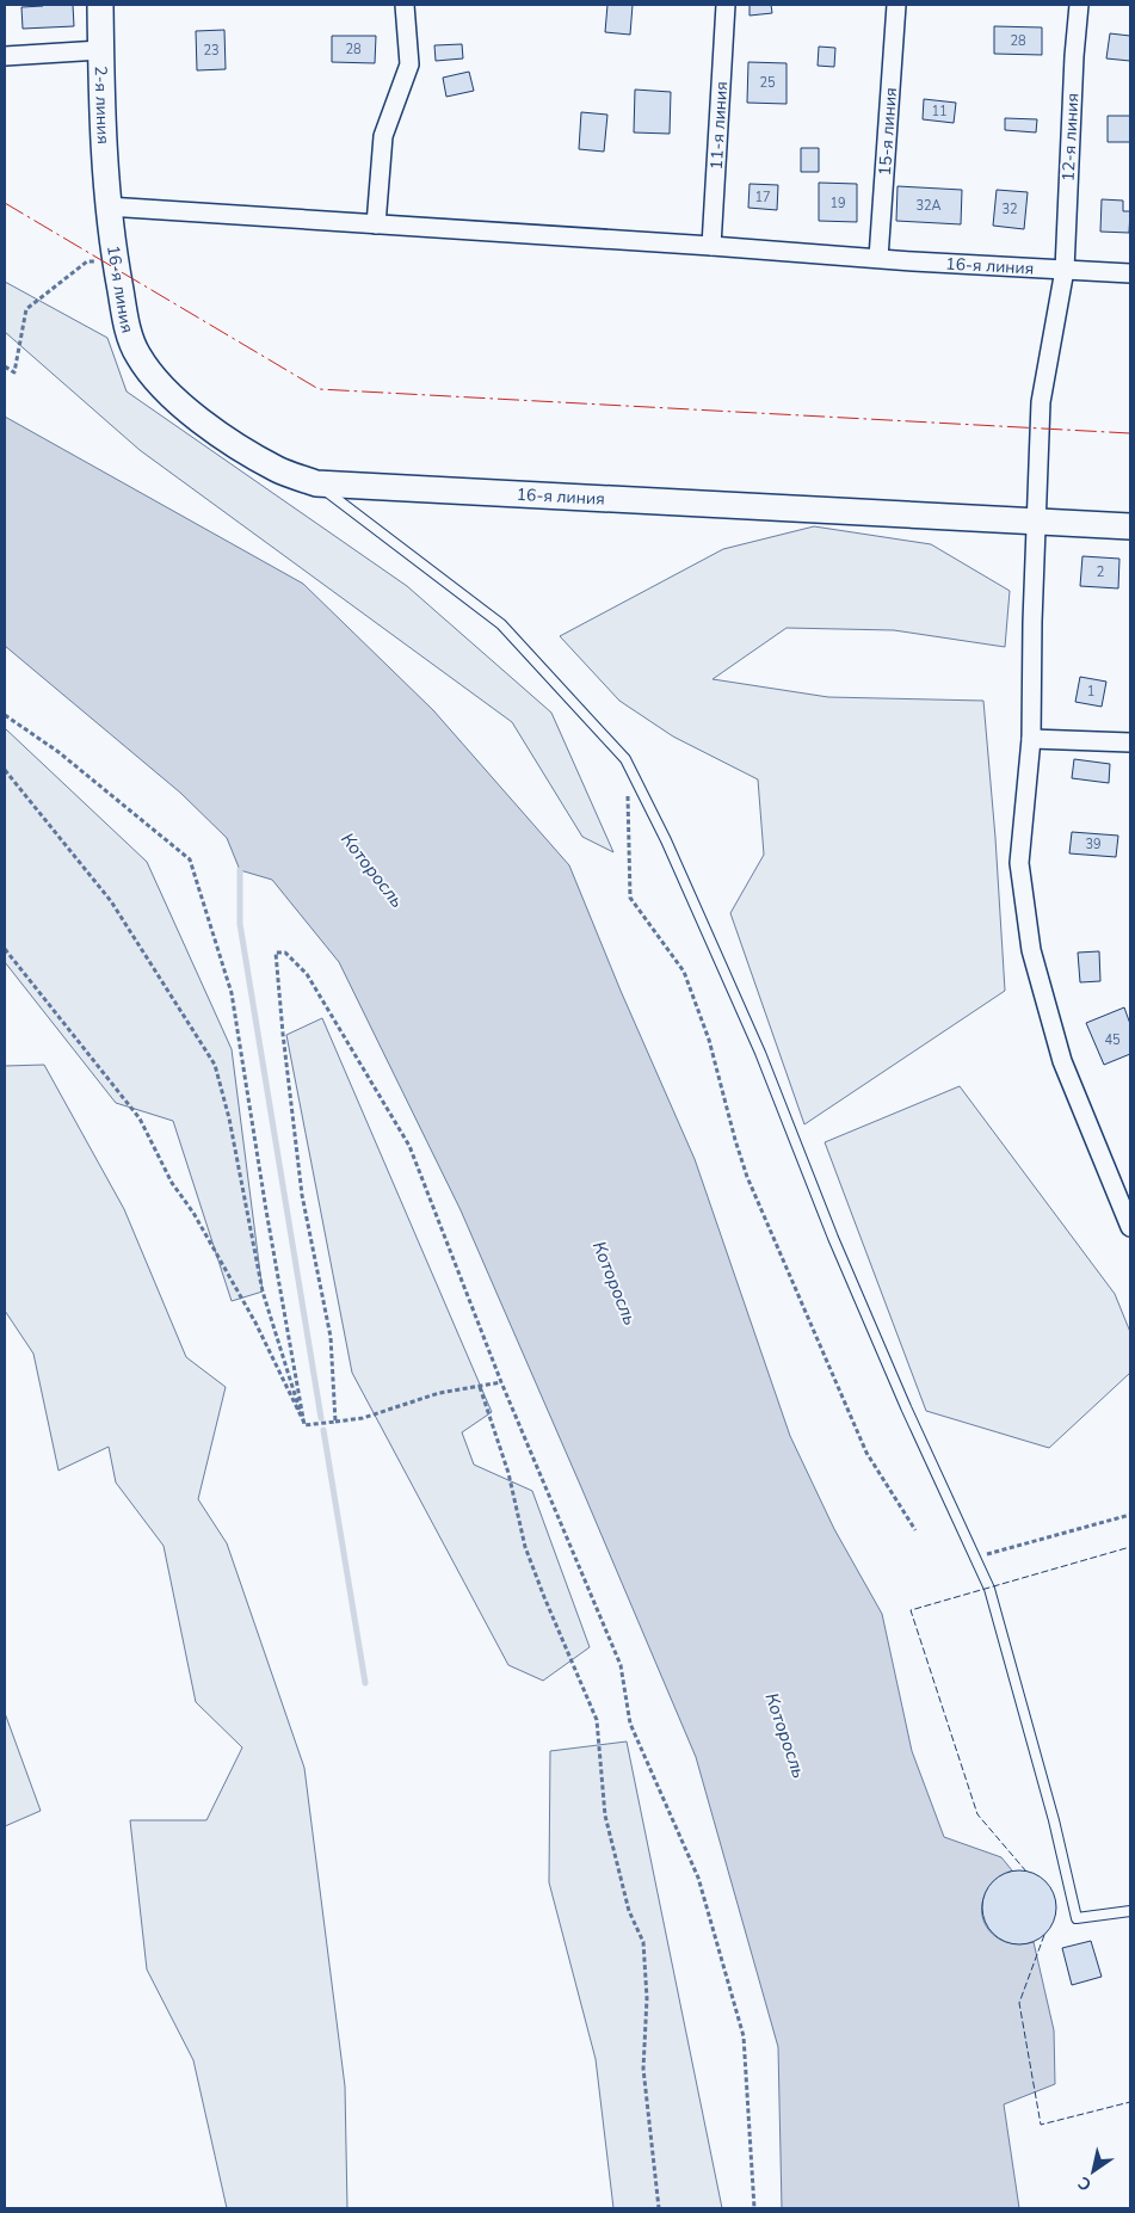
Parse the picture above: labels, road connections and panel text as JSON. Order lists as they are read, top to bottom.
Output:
{
  "streets": {
    "street": [
      "2-я линия",
      "11-я линия",
      "15-я линия",
      "12-я линия",
      "16-я линия"
    ]
  },
  "crossings": [
    ["2-я линия", "16-я линия"],
    ["11-я линия", "16-я линия"],
    ["15-я линия", "16-я линия"],
    ["12-я линия", "16-я линия"]
  ],
  "water": ["Которосль"],
  "house_numbers": [
    "28",
    "28",
    "23",
    "25",
    "11",
    "17",
    "19",
    "32А",
    "32",
    "2",
    "1",
    "39",
    "45"
  ],
  "north": "bottom left"
}
